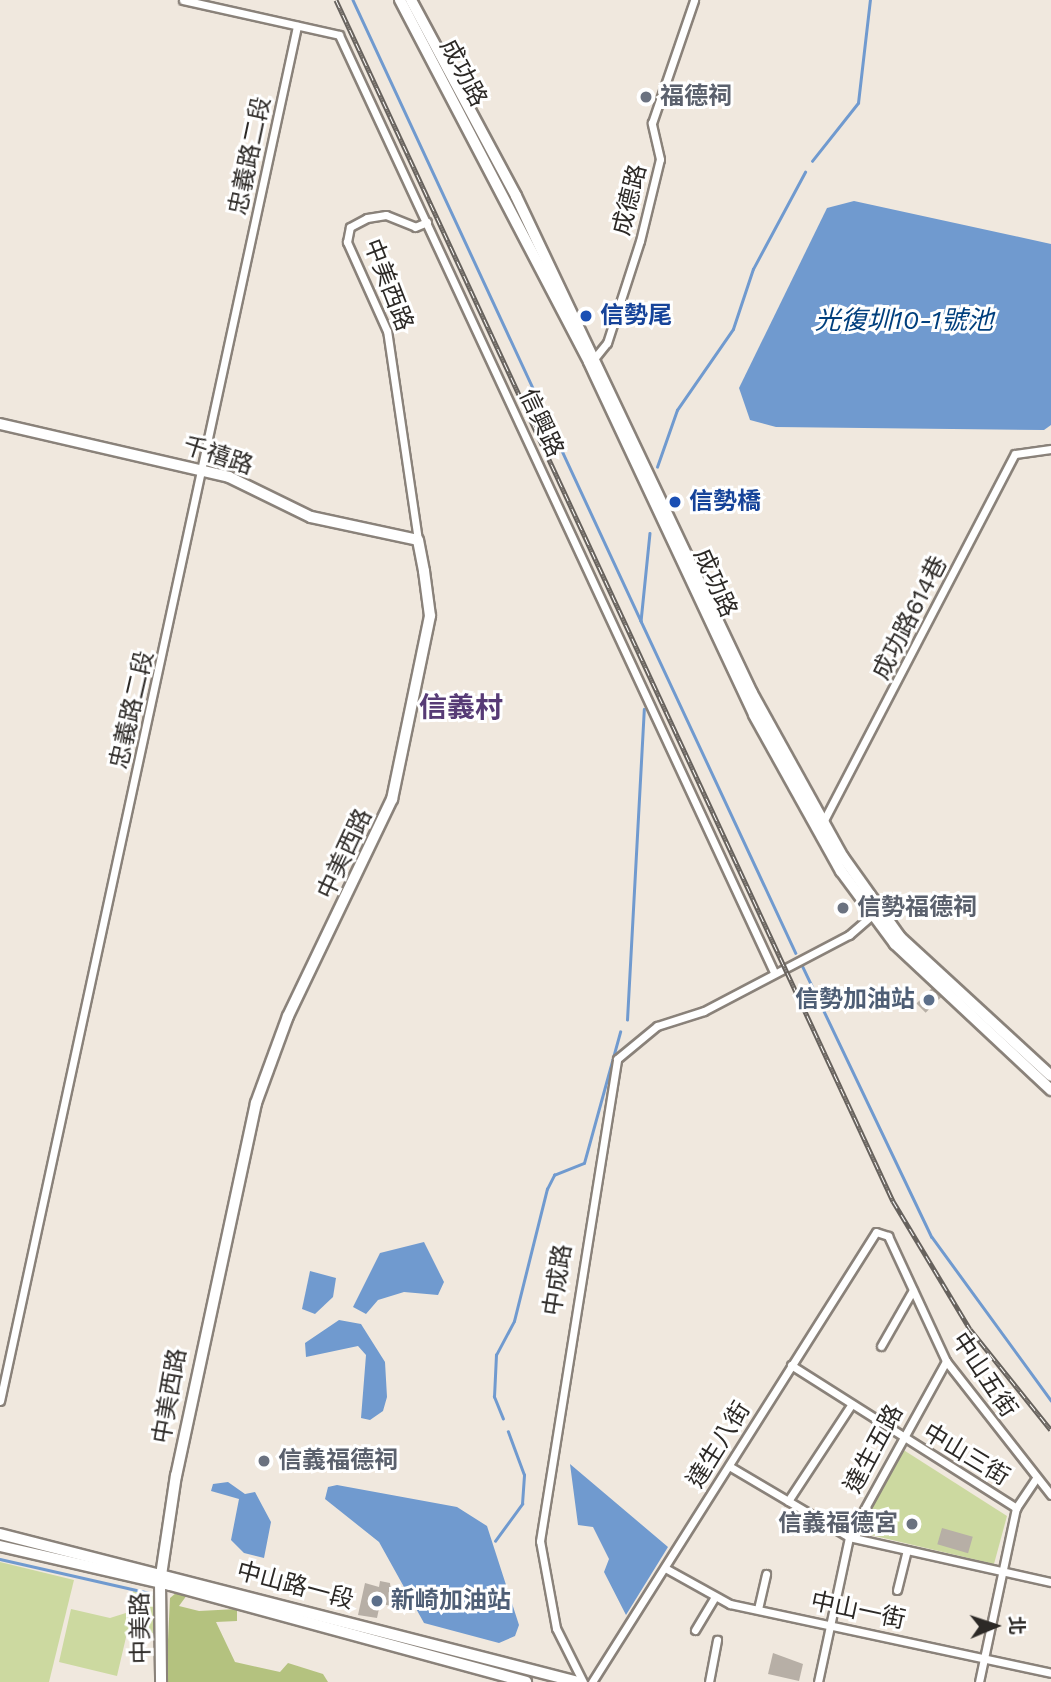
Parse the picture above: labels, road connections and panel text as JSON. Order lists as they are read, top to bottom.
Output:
{
  "streets": {
    "street": [
      "成功路",
      "忠義路二段",
      "成德路",
      "中美西路",
      "信興路",
      "千禧路",
      "成功路614巷",
      "中成路",
      "中山五街",
      "達生八街",
      "達生五路",
      "中山三街",
      "中山路一段",
      "中山一街",
      "中美路"
    ]
  },
  "crossings": [
    ["成功路", "成德路"],
    ["成功路", "成功路614巷"],
    ["成功路", "中成路"],
    ["忠義路二段", "信興路"],
    ["忠義路二段", "千禧路"],
    ["中美西路", "信興路"],
    ["中美西路", "千禧路"],
    ["中美西路", "中山路一段"],
    ["中美西路", "中美路"],
    ["信興路", "中成路"],
    ["中成路", "中山路一段"],
    ["中山五街", "達生八街"],
    ["中山五街", "達生五路"],
    ["達生八街", "中山三街"],
    ["達生八街", "中山一街"],
    ["達生五路", "中山三街"],
    ["達生五路", "中山一街"],
    ["中山路一段", "中美路"]
  ],
  "districts": ["信義村"],
  "water": ["光復圳10-1號池"],
  "places": [
    "福德祠",
    "信勢尾",
    "信勢橋",
    "信勢福德祠",
    "信勢加油站",
    "信義福德祠",
    "信義福德宮",
    "新崎加油站"
  ],
  "north": "right"
}
